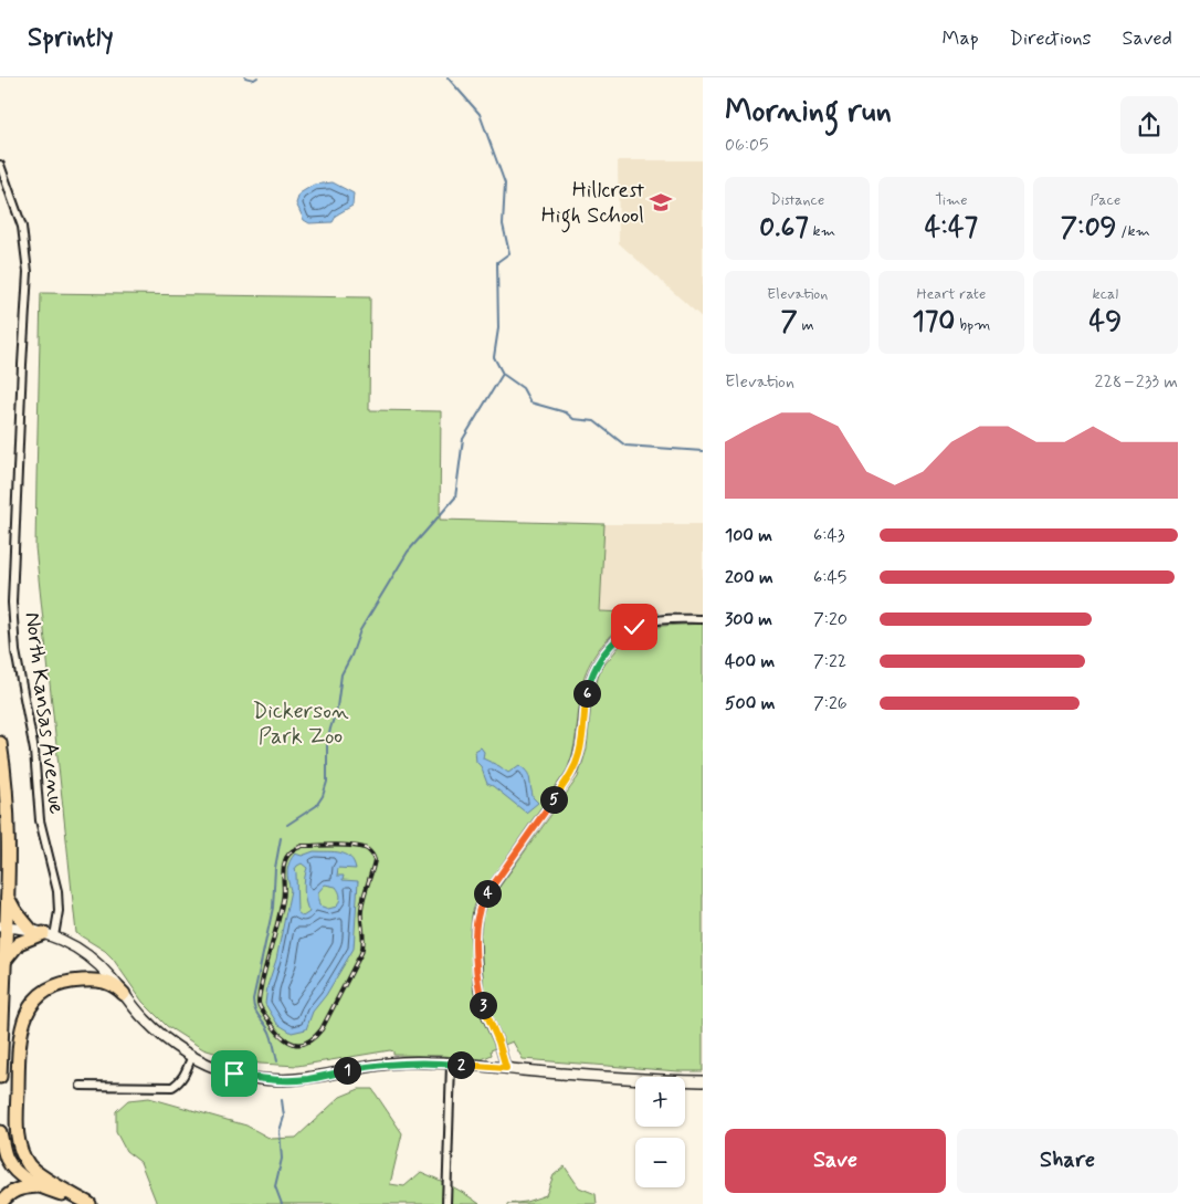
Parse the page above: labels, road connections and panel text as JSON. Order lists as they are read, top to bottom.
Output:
{
  "streets": {
    "street": ["North Kansas Avenue"]
  },
  "parks": ["Dickerson Park Zoo"],
  "places": {
    "school or university": ["Hillcrest High School"]
  },
  "page": {
    "header": "Sprintly",
    "nav": ["Map", "Directions", "Saved"],
    "heading": ["Morning run", "06:05"],
    "stats": [
      ["Distance", "0.67 km"],
      ["Time", "4:47"],
      ["Pace", "7:09 /km"],
      ["Elevation", "7 m"],
      ["Heart rate", "170 bpm"],
      ["kcal", "49"]
    ],
    "chart": ["Elevation", "228–233 m"],
    "list": [
      {
        "name": "100 m",
        "note": "6:43"
      },
      {
        "name": "200 m",
        "note": "6:45"
      },
      {
        "name": "300 m",
        "note": "7:20"
      },
      {
        "name": "400 m",
        "note": "7:22"
      },
      {
        "name": "500 m",
        "note": "7:26"
      }
    ],
    "pins": [
      "6",
      "5",
      "4",
      "3",
      "2",
      "1"
    ],
    "map_buttons": ["+", "−"],
    "buttons": ["Save", "Share"]
  }
}
